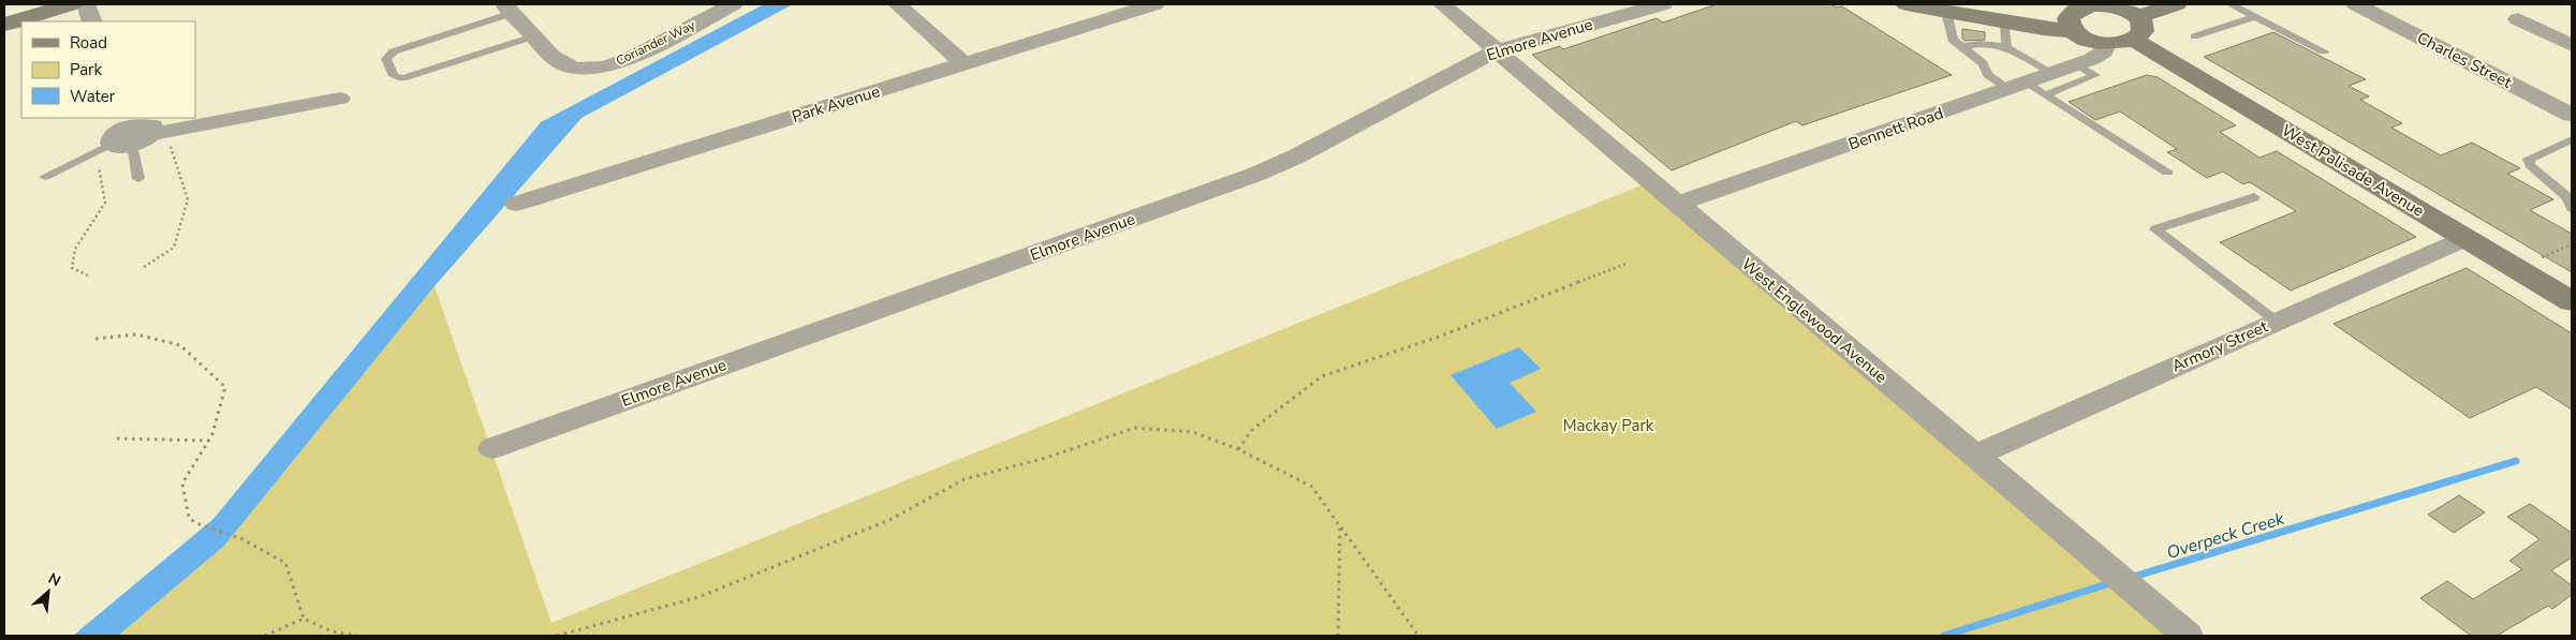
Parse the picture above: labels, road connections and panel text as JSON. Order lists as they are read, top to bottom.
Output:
{
  "streets": {
    "main road": ["West Palisade Avenue"],
    "street": [
      "Elmore Avenue",
      "Coriander Way",
      "Charles Street",
      "Park Avenue",
      "Bennett Road",
      "West Englewood Avenue",
      "Armory Street"
    ]
  },
  "crossings": [
    ["Elmore Avenue", "West Englewood Avenue"],
    ["Bennett Road", "West Englewood Avenue"],
    ["West Palisade Avenue", "Armory Street"],
    ["West Englewood Avenue", "Armory Street"]
  ],
  "water": ["Overpeck Creek"],
  "parks": ["Mackay Park"],
  "legend": ["Road", "Park", "Water"],
  "north": "top right"
}
